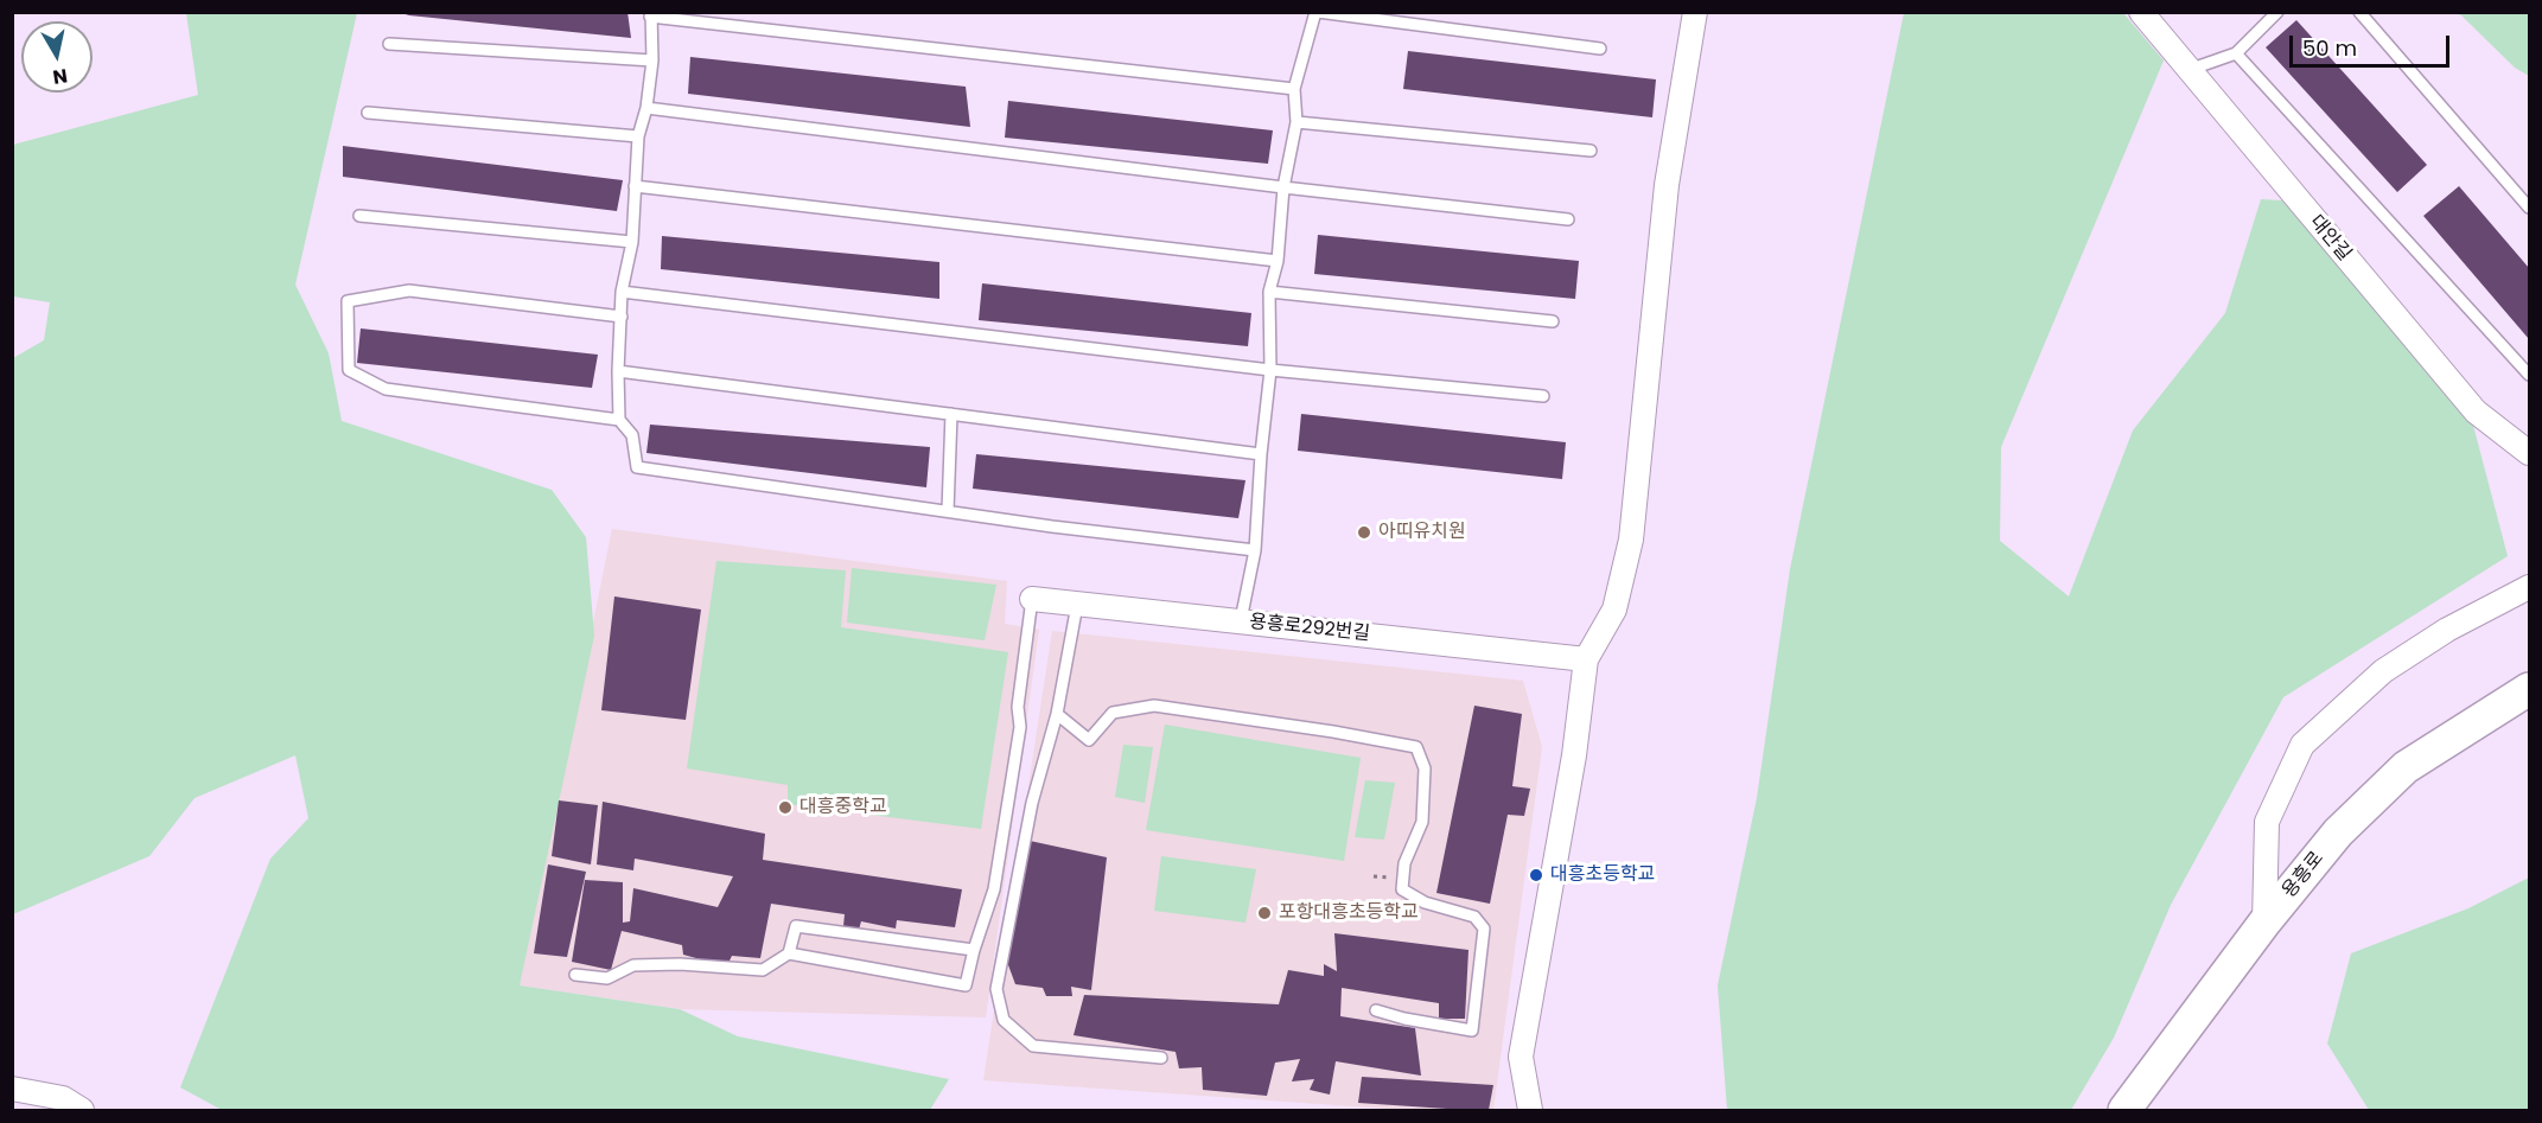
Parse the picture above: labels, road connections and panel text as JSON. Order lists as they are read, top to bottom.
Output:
{
  "streets": {
    "main road": ["용흥로"],
    "street": ["대안길", "용흥로292번길"]
  },
  "places": [
    "아띠유치원",
    "대흥중학교",
    "대흥초등학교",
    "포항대흥초등학교"
  ],
  "scale_bar": "50 m",
  "north": "bottom"
}
